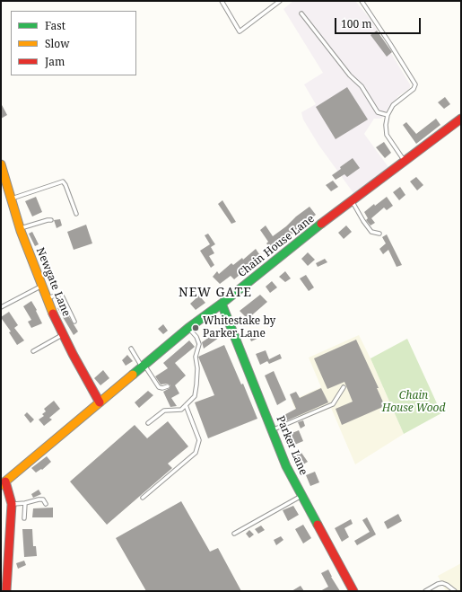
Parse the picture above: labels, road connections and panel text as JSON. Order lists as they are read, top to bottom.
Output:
{
  "streets": {
    "street": ["Chain House Lane", "Newgate Lane", "Parker Lane"]
  },
  "crossings": [
    ["Chain House Lane", "Newgate Lane"],
    ["Chain House Lane", "Parker Lane"]
  ],
  "districts": ["NEW GATE"],
  "parks": ["Chain House Wood"],
  "places": ["Whitestake by Parker Lane"],
  "legend": ["Fast", "Slow", "Jam"],
  "scale_bar": "100 m"
}
